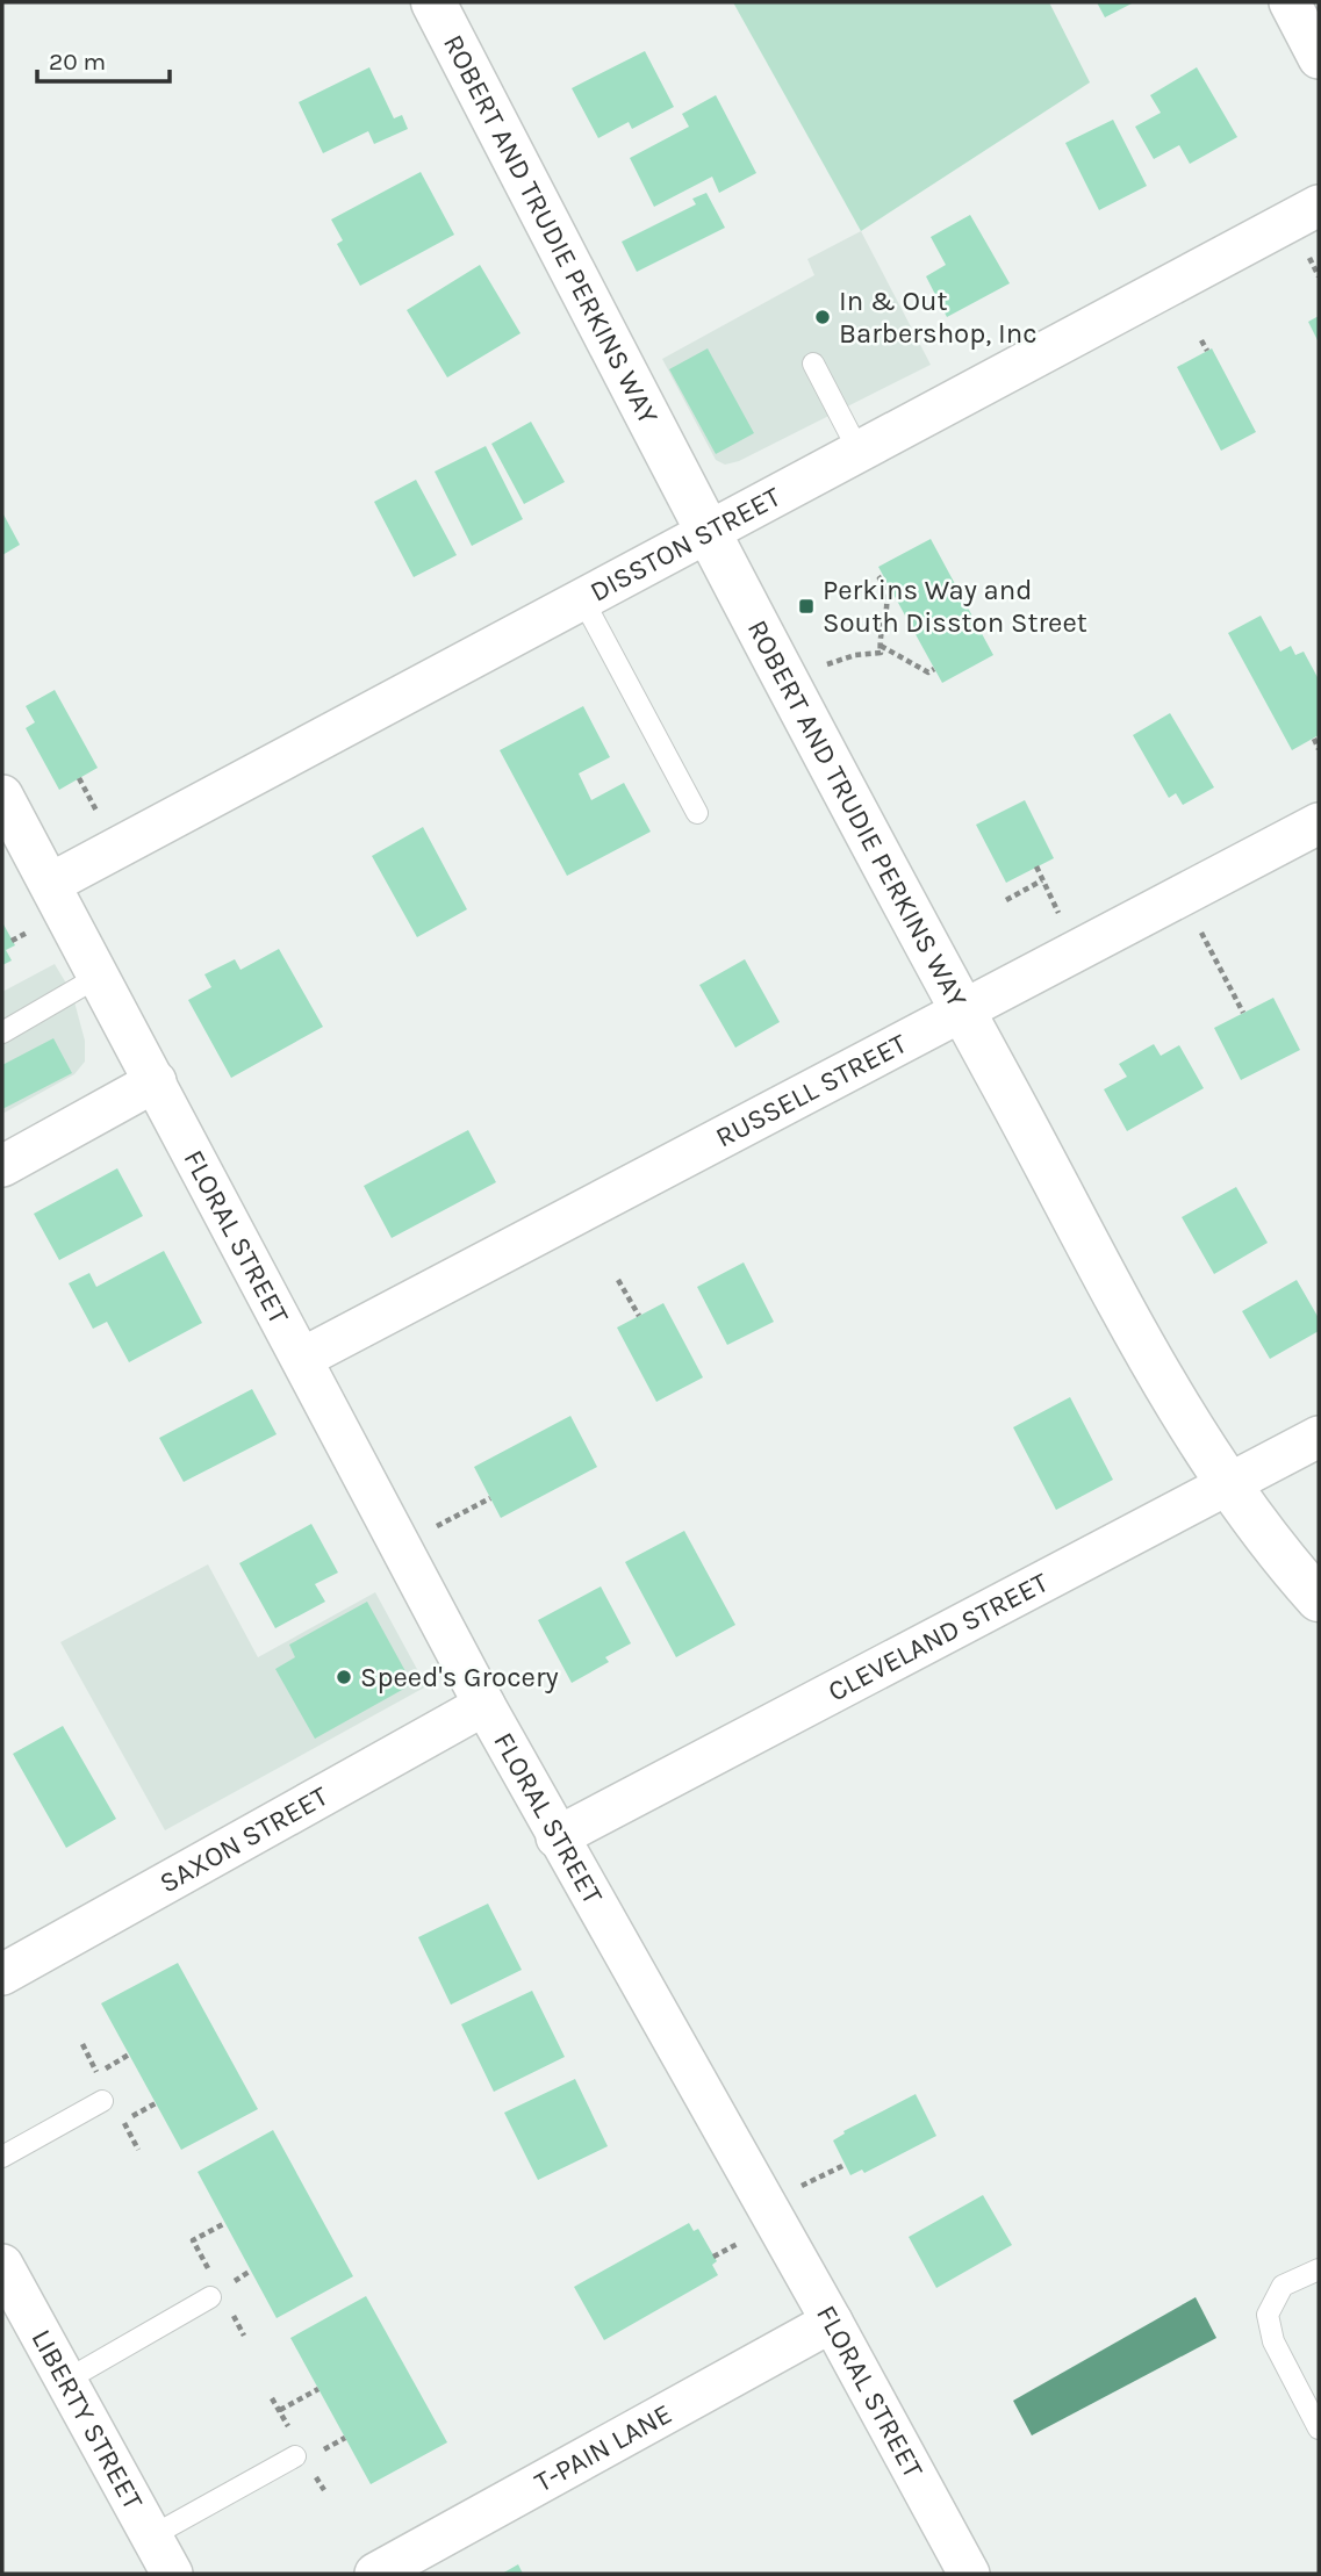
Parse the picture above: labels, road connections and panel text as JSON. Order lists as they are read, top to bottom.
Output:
{
  "streets": {
    "street": [
      "ROBERT AND TRUDIE PERKINS WAY",
      "DISSTON STREET",
      "RUSSELL STREET",
      "FLORAL STREET",
      "CLEVELAND STREET",
      "SAXON STREET",
      "LIBERTY STREET",
      "T-PAIN LANE"
    ]
  },
  "crossings": [
    ["ROBERT AND TRUDIE PERKINS WAY", "DISSTON STREET"],
    ["ROBERT AND TRUDIE PERKINS WAY", "RUSSELL STREET"],
    ["ROBERT AND TRUDIE PERKINS WAY", "CLEVELAND STREET"],
    ["DISSTON STREET", "FLORAL STREET"],
    ["RUSSELL STREET", "FLORAL STREET"],
    ["FLORAL STREET", "CLEVELAND STREET"],
    ["FLORAL STREET", "SAXON STREET"],
    ["FLORAL STREET", "T-PAIN LANE"]
  ],
  "places": {
    "other": ["In & Out Barbershop, Inc", "Speed's Grocery"],
    "transit": ["Perkins Way and South Disston Street"]
  },
  "scale_bar": "20 m"
}
